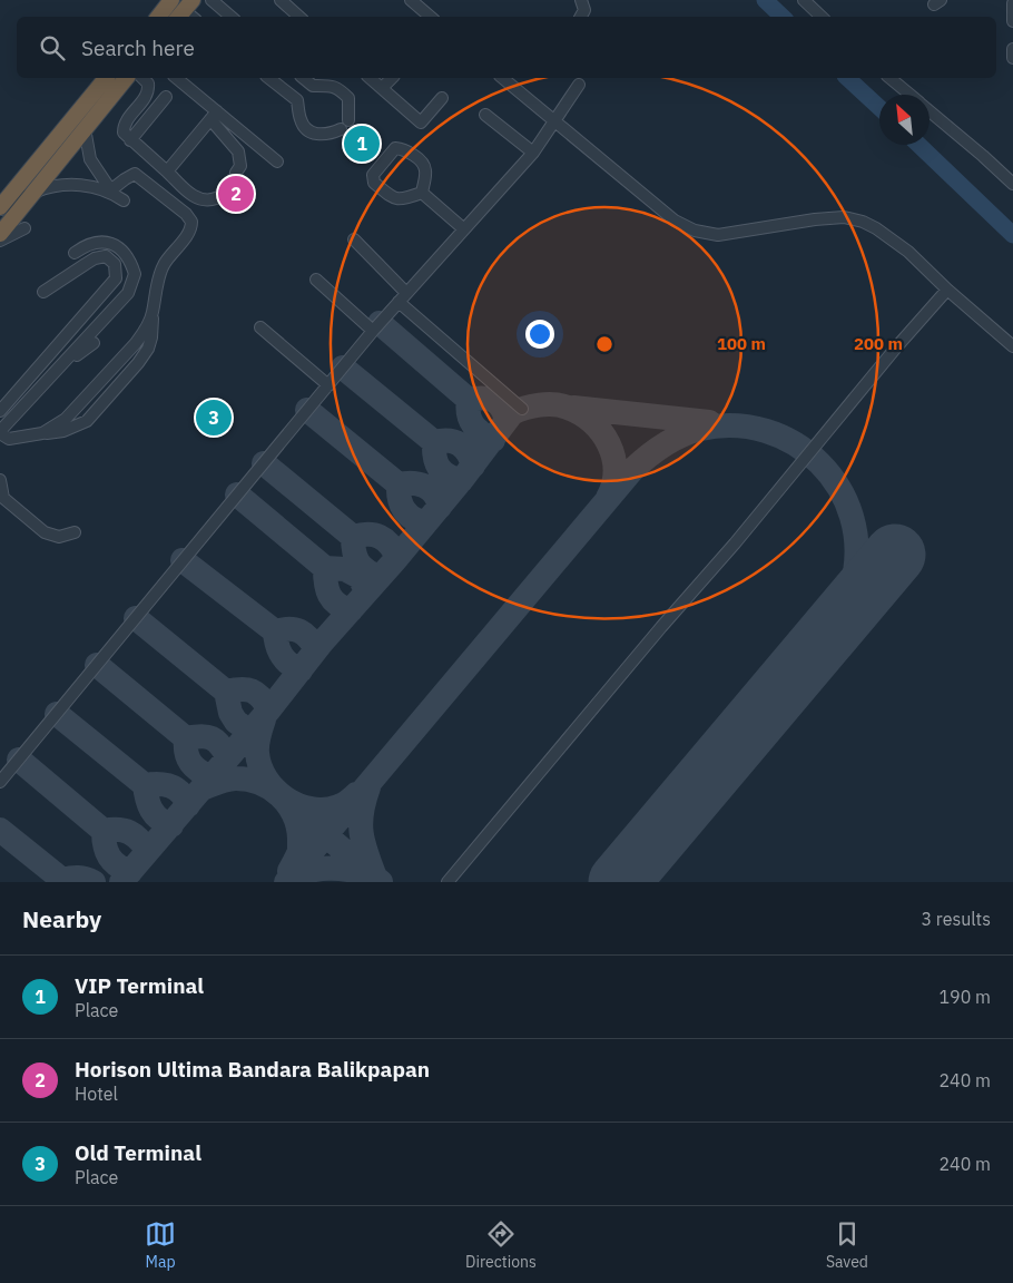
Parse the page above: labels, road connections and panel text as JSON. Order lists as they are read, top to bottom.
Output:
{
  "north": "top left",
  "page": {
    "search": "Search here",
    "pins": ["1", "2", "3"],
    "heading": ["Nearby", "3 results"],
    "list": [
      {
        "mark": "1",
        "name": "VIP Terminal",
        "note": "Place",
        "value": "190 m"
      },
      {
        "mark": "2",
        "name": "Horison Ultima Bandara Balikpapan",
        "note": "Hotel",
        "value": "240 m"
      },
      {
        "mark": "3",
        "name": "Old Terminal",
        "note": "Place",
        "value": "240 m"
      }
    ],
    "nav": ["Map", "Directions", "Saved"]
  },
  "rings": ["100 m", "200 m"]
}
